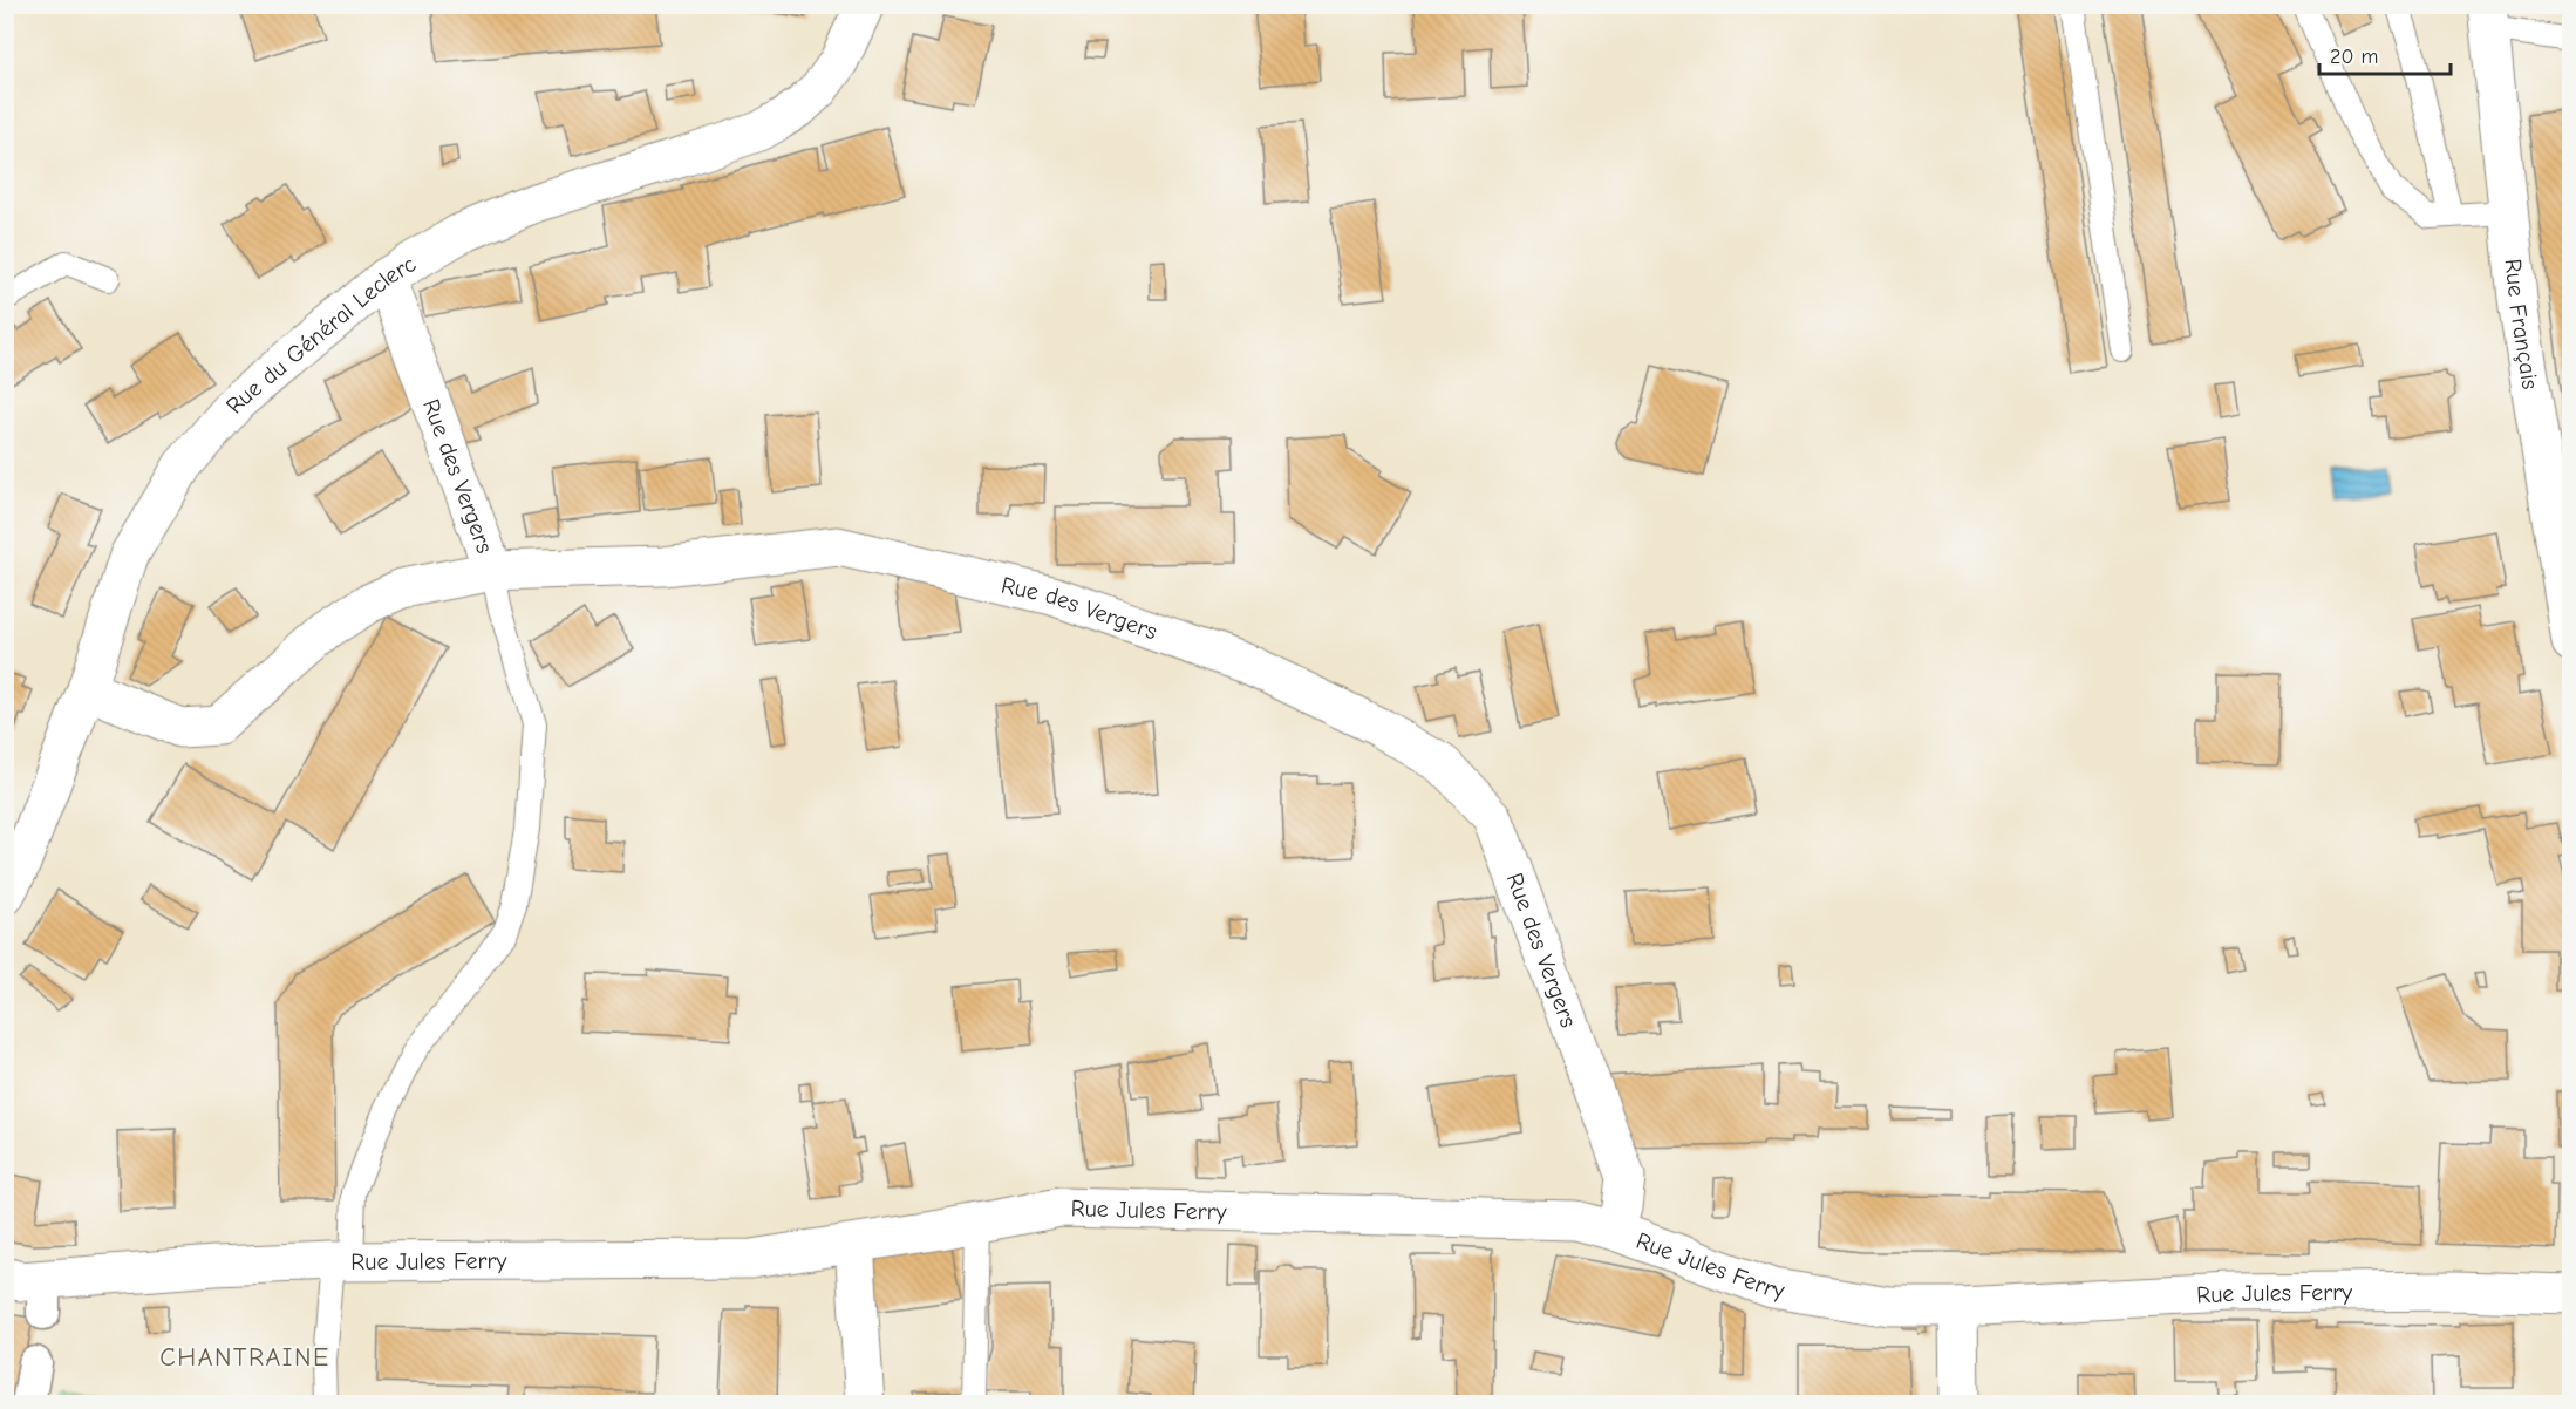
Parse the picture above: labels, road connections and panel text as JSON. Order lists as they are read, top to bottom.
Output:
{
  "streets": {
    "street": [
      "Rue Français",
      "Rue du Général Leclerc",
      "Rue des Vergers",
      "Rue Jules Ferry"
    ]
  },
  "crossings": [
    ["Rue du Général Leclerc", "Rue des Vergers"],
    ["Rue des Vergers", "Rue Jules Ferry"]
  ],
  "districts": ["CHANTRAINE"],
  "scale_bar": "20 m"
}
